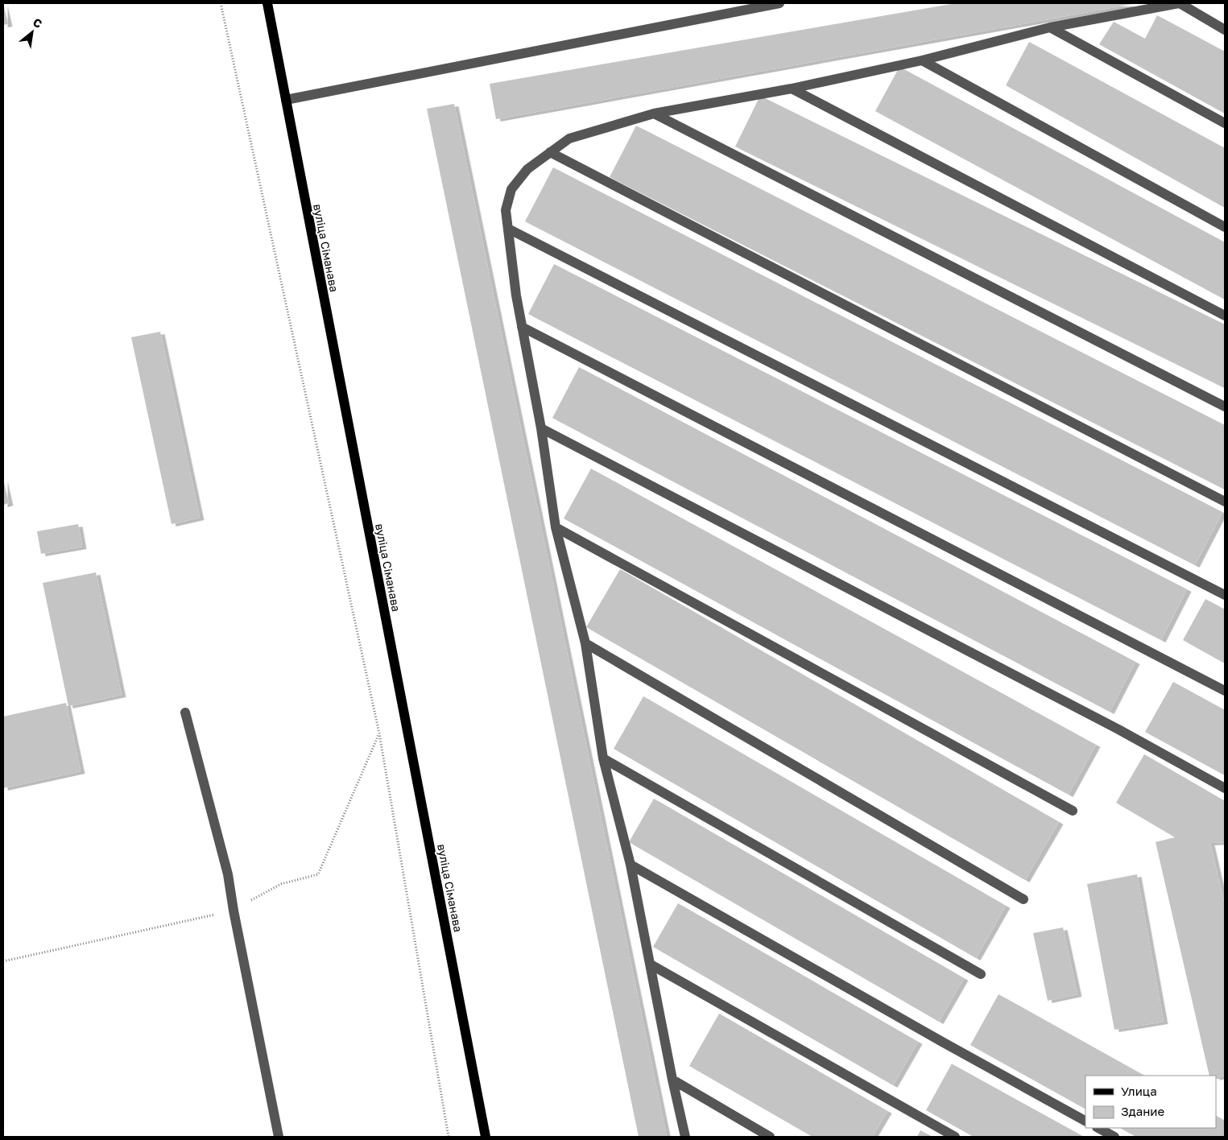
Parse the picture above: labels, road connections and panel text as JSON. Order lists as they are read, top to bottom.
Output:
{
  "streets": {
    "main road": ["вуліца Сіманава"]
  },
  "legend": ["Улица", "Здание"],
  "north": "top right"
}
